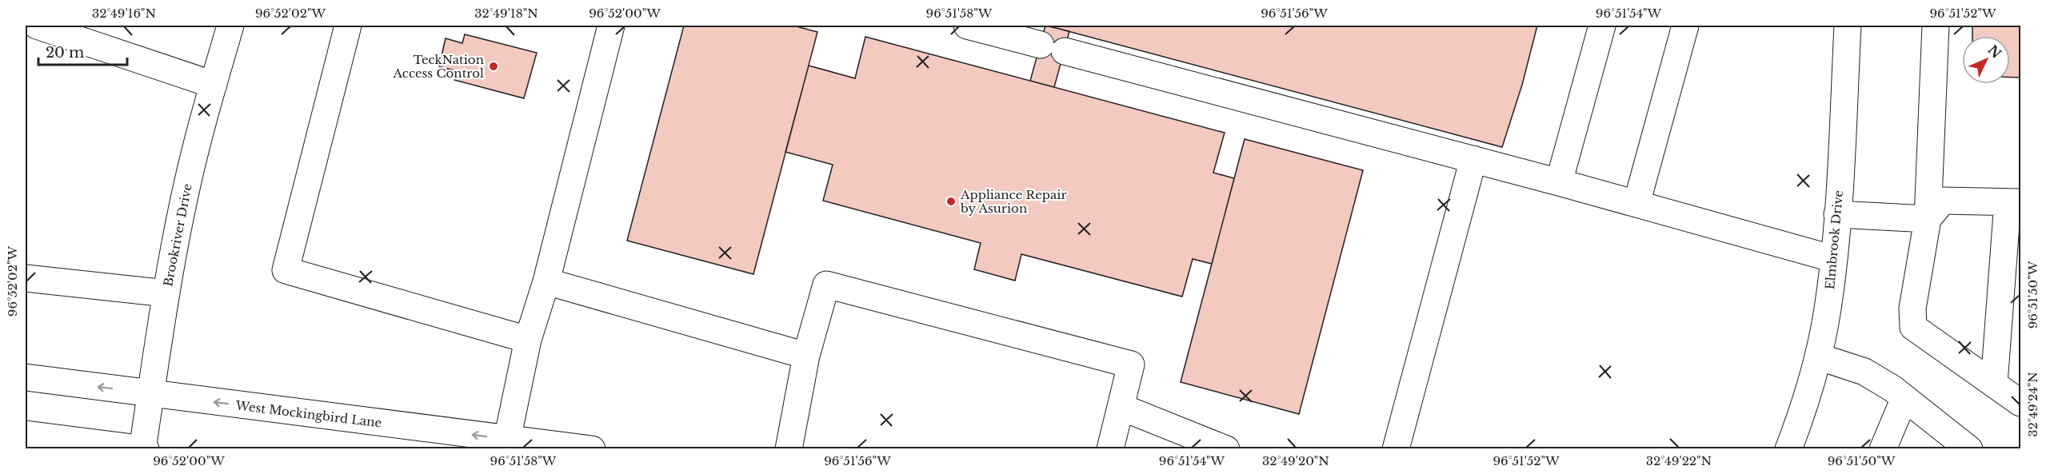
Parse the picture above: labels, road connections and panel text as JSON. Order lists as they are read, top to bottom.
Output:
{
  "streets": {
    "street": ["Brookriver Drive", "Elmbrook Drive", "West Mockingbird Lane"]
  },
  "crossings": [
    ["Brookriver Drive", "West Mockingbird Lane"]
  ],
  "places": ["TeckNation Access Control", "Appliance Repair by Asurion"],
  "scale_bar": "20 m",
  "north": "top right",
  "coordinates": [
    "32°49'16\"N",
    "96°52'02\"W",
    "32°49'18\"N",
    "96°52'00\"W",
    "96°51'58\"W",
    "96°51'56\"W",
    "96°51'54\"W",
    "96°51'52\"W",
    "96°51'50\"W",
    "32°49'24\"N",
    "32°49'20\"N",
    "32°49'22\"N"
  ]
}
